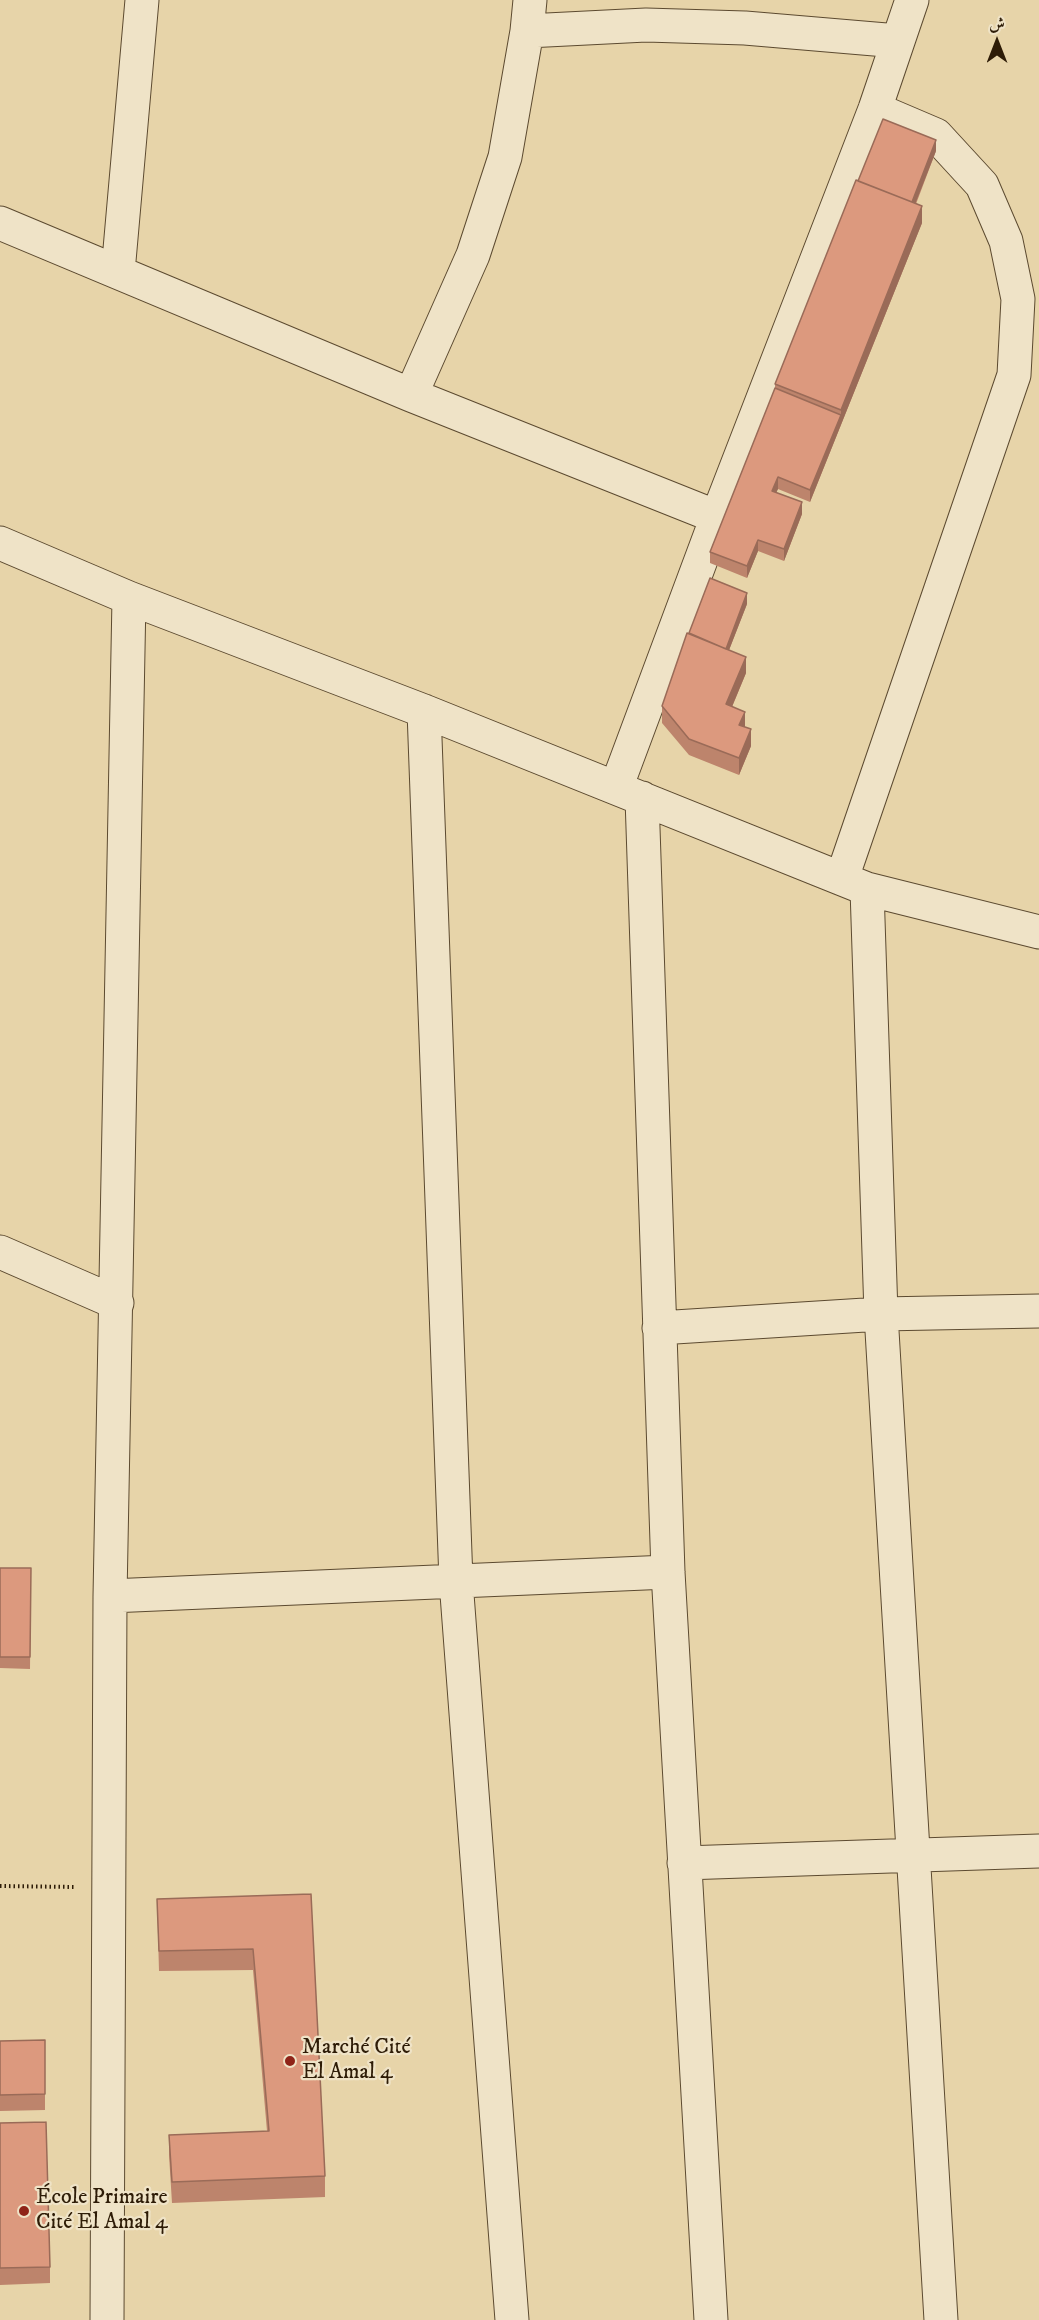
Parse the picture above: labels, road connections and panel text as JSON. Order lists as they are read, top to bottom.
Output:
{
  "places": ["Marché Cité El Amal 4", "École Primaire Cité El Amal 4"],
  "north": "top"
}
